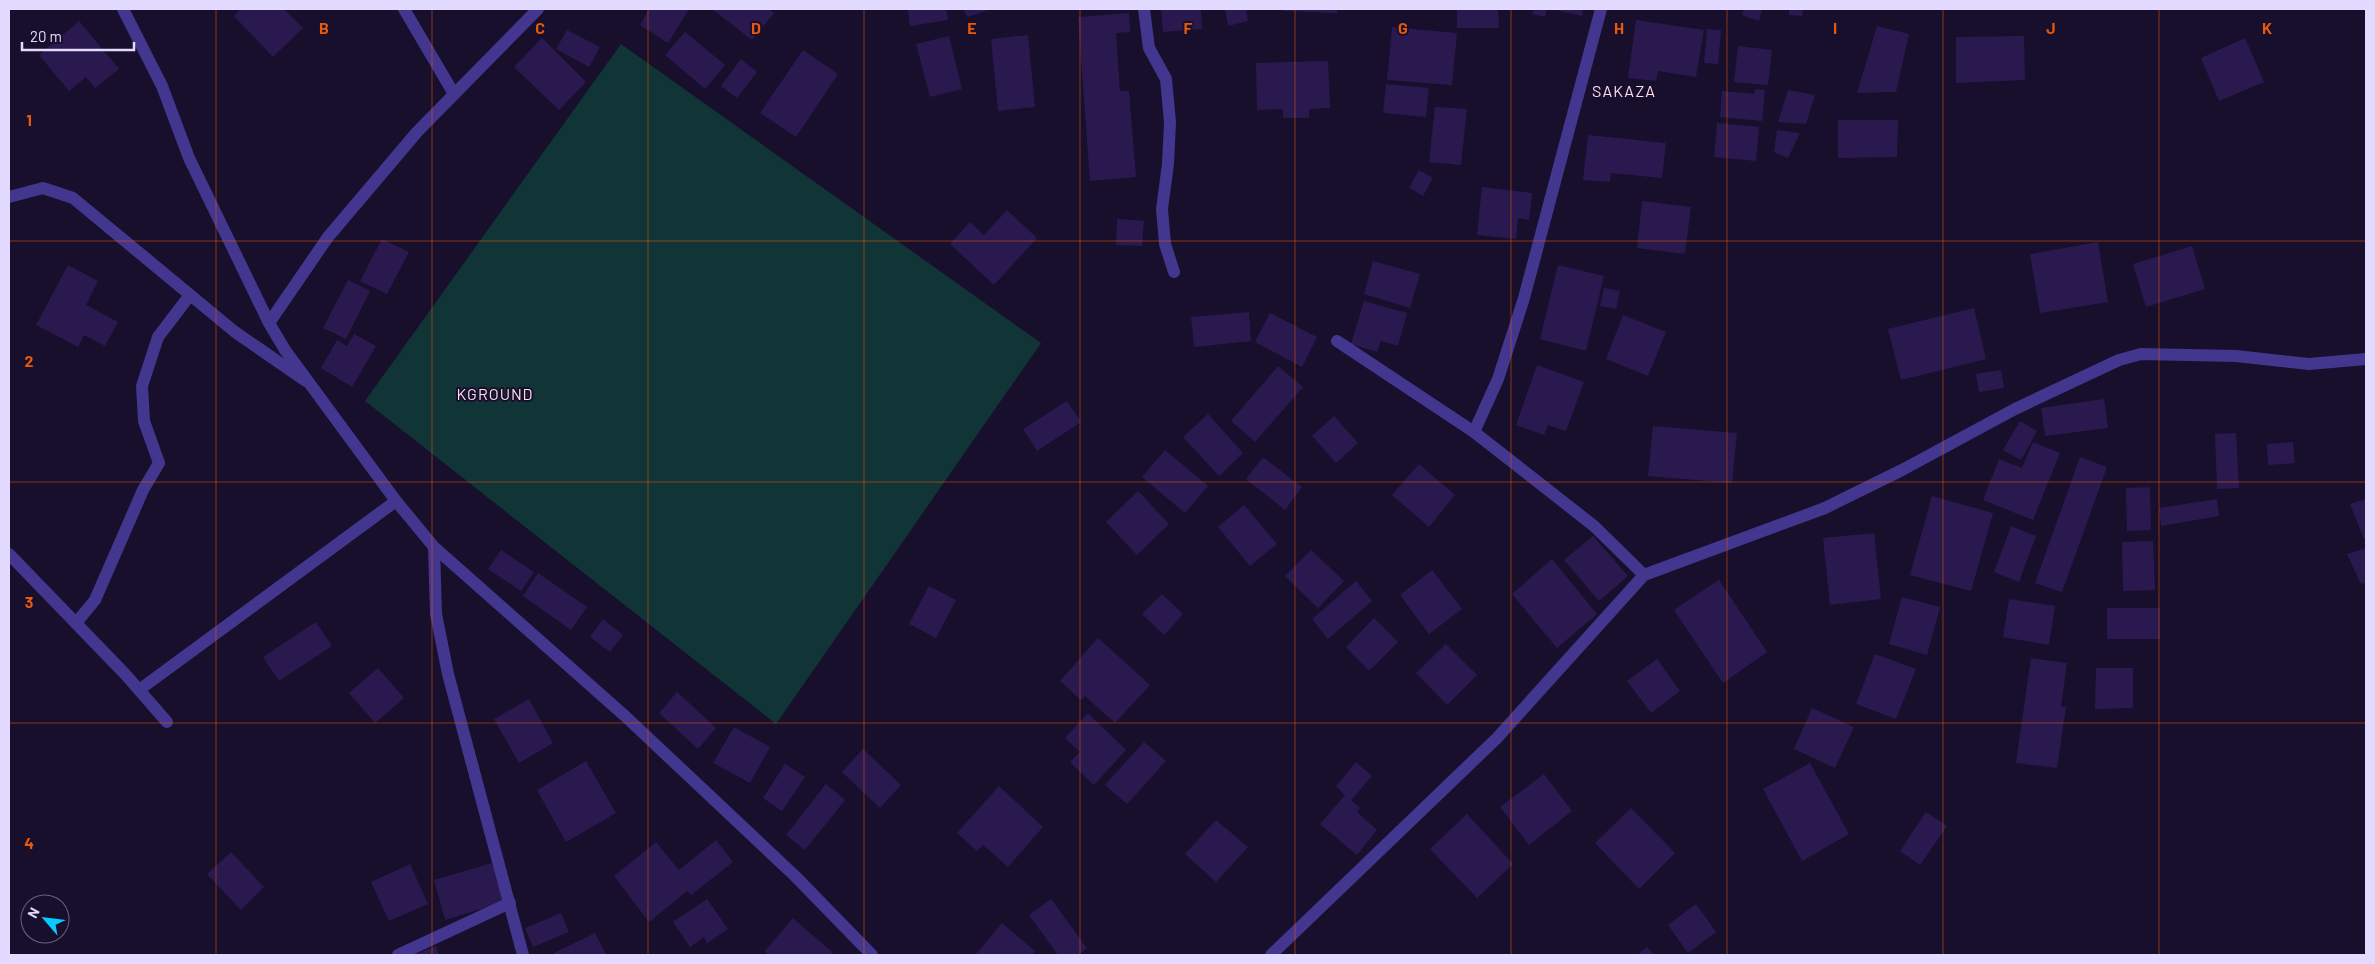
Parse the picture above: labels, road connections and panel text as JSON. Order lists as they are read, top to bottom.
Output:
{
  "districts": ["SAKAZA", "KGROUND"],
  "scale_bar": "20 m",
  "north": "top left",
  "grid": {
    "columns": [
      "B",
      "C",
      "D",
      "E",
      "F",
      "G",
      "H",
      "I",
      "J",
      "K"
    ],
    "rows": [
      "1",
      "2",
      "3",
      "4"
    ]
  }
}
